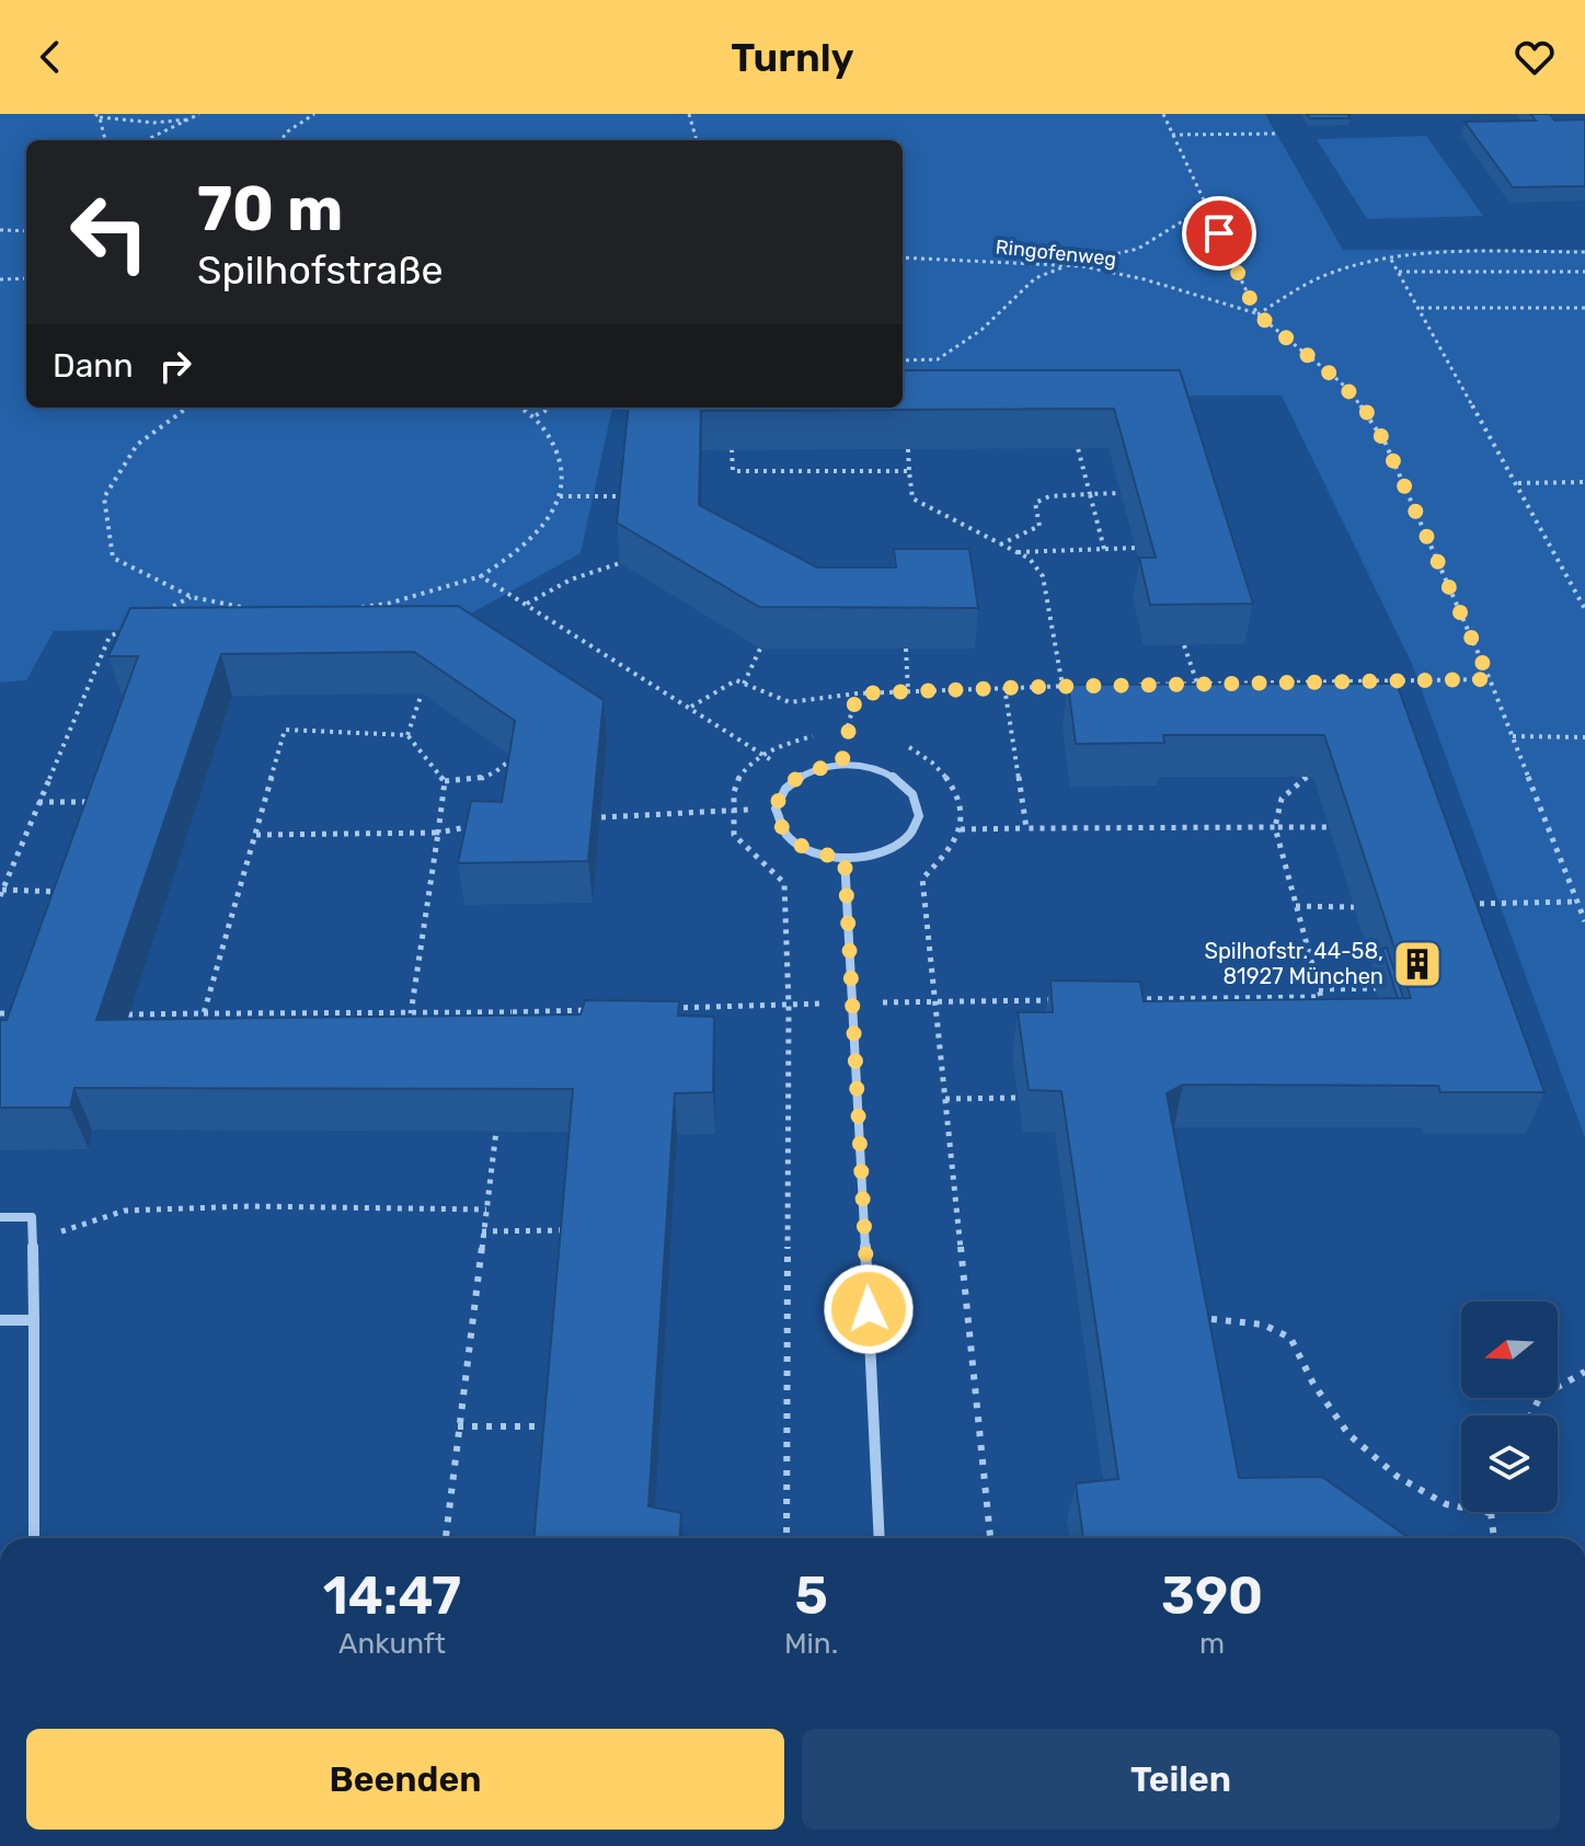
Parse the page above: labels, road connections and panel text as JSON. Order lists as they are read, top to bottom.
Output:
{
  "streets": {
    "path": ["Ringofenweg"]
  },
  "places": {
    "building": ["Spilhofstr. 44-58, 81927 München"]
  },
  "north": "left",
  "page": {
    "header": "Turnly",
    "turn": ["70 m", "Spilhofstraße"],
    "then": "Dann",
    "eta": [
      "14:47",
      "Ankunft",
      "5",
      "Min.",
      "390",
      "m"
    ],
    "buttons": ["Beenden", "Teilen"]
  }
}
